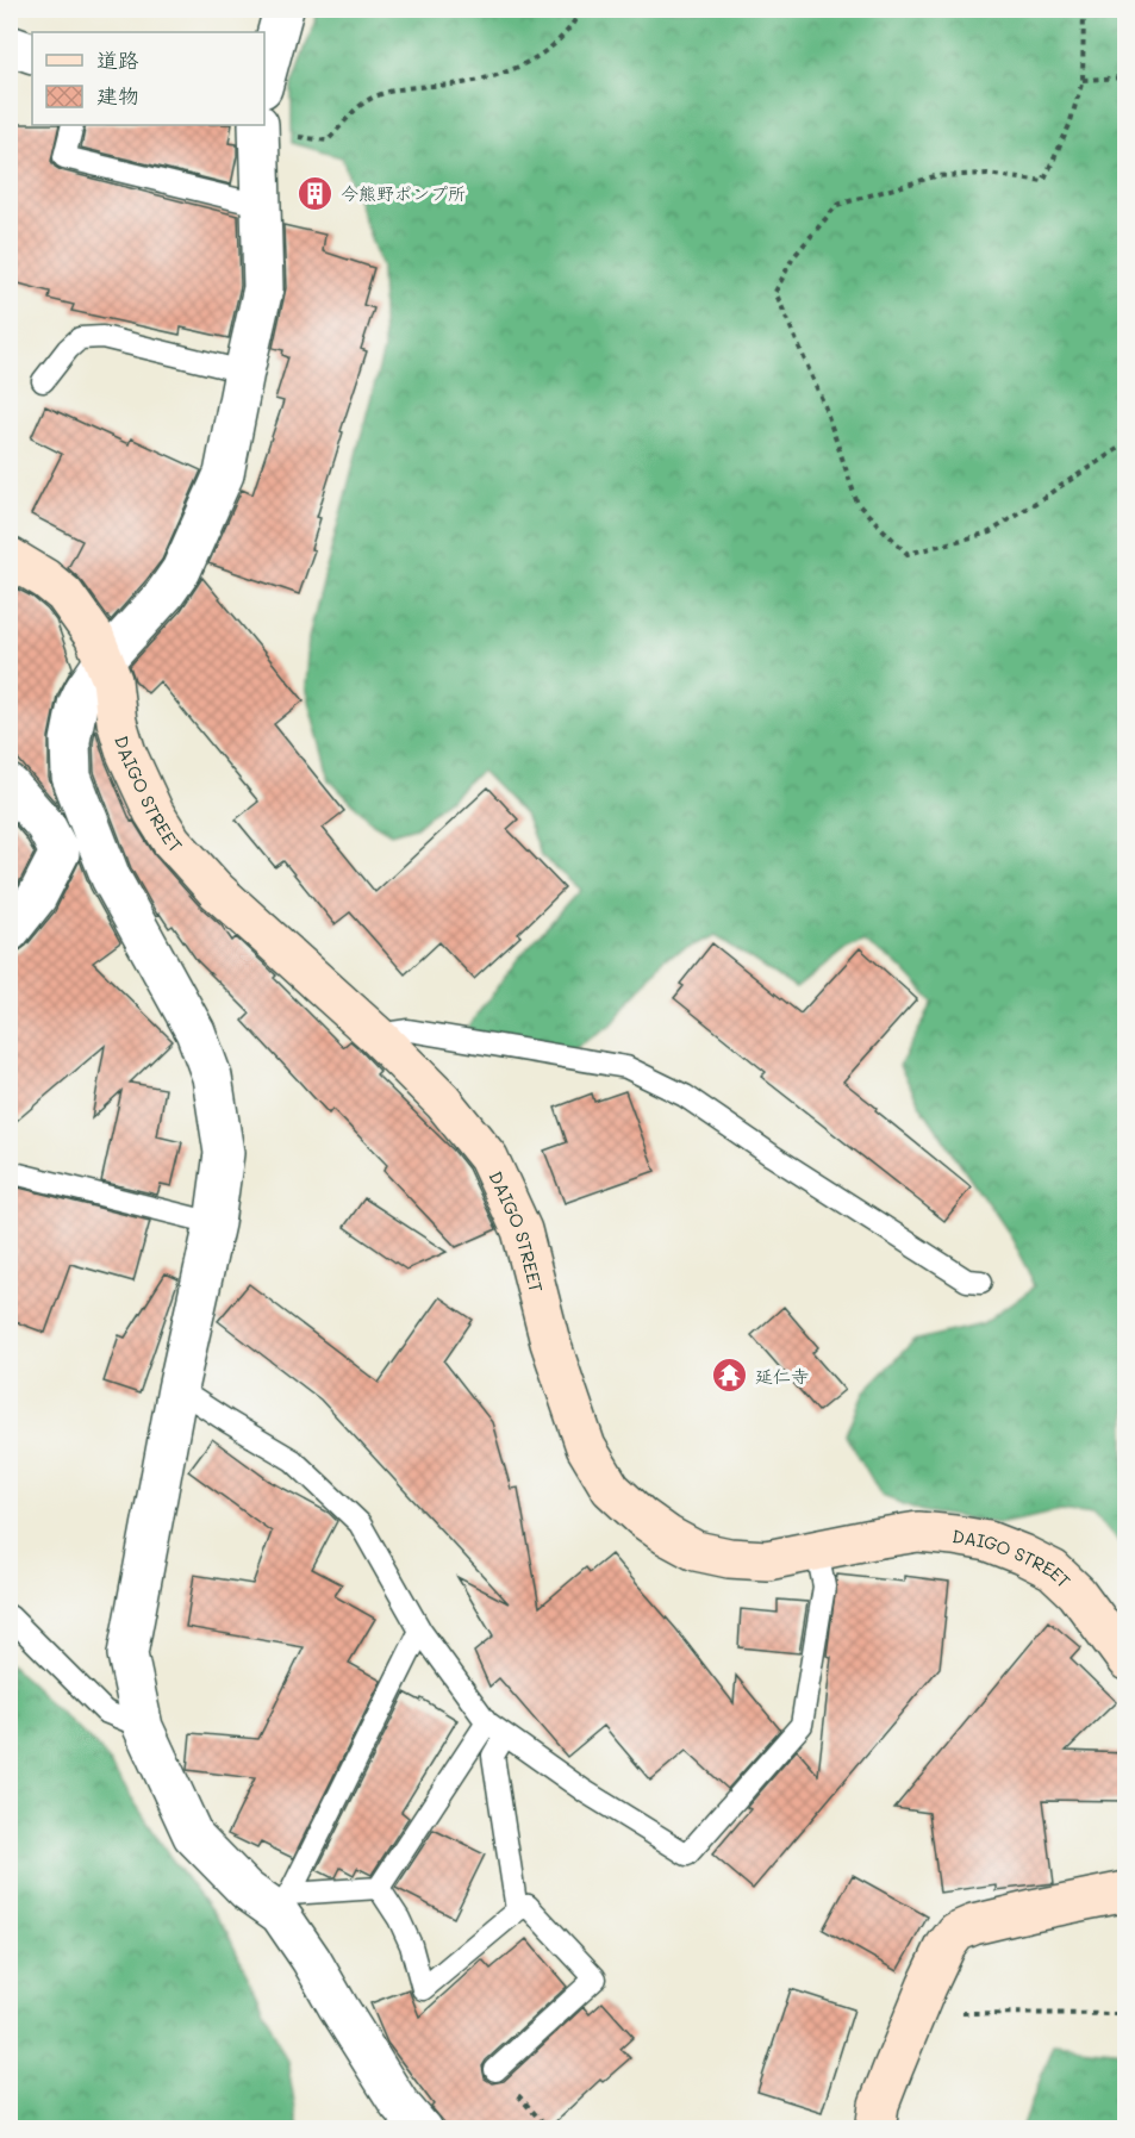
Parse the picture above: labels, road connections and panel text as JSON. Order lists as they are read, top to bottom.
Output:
{
  "streets": {
    "main road": ["DAIGO STREET"]
  },
  "places": {
    "building": ["今熊野ポンプ所"],
    "temple": ["延仁寺"]
  },
  "legend": ["道路", "建物"]
}
